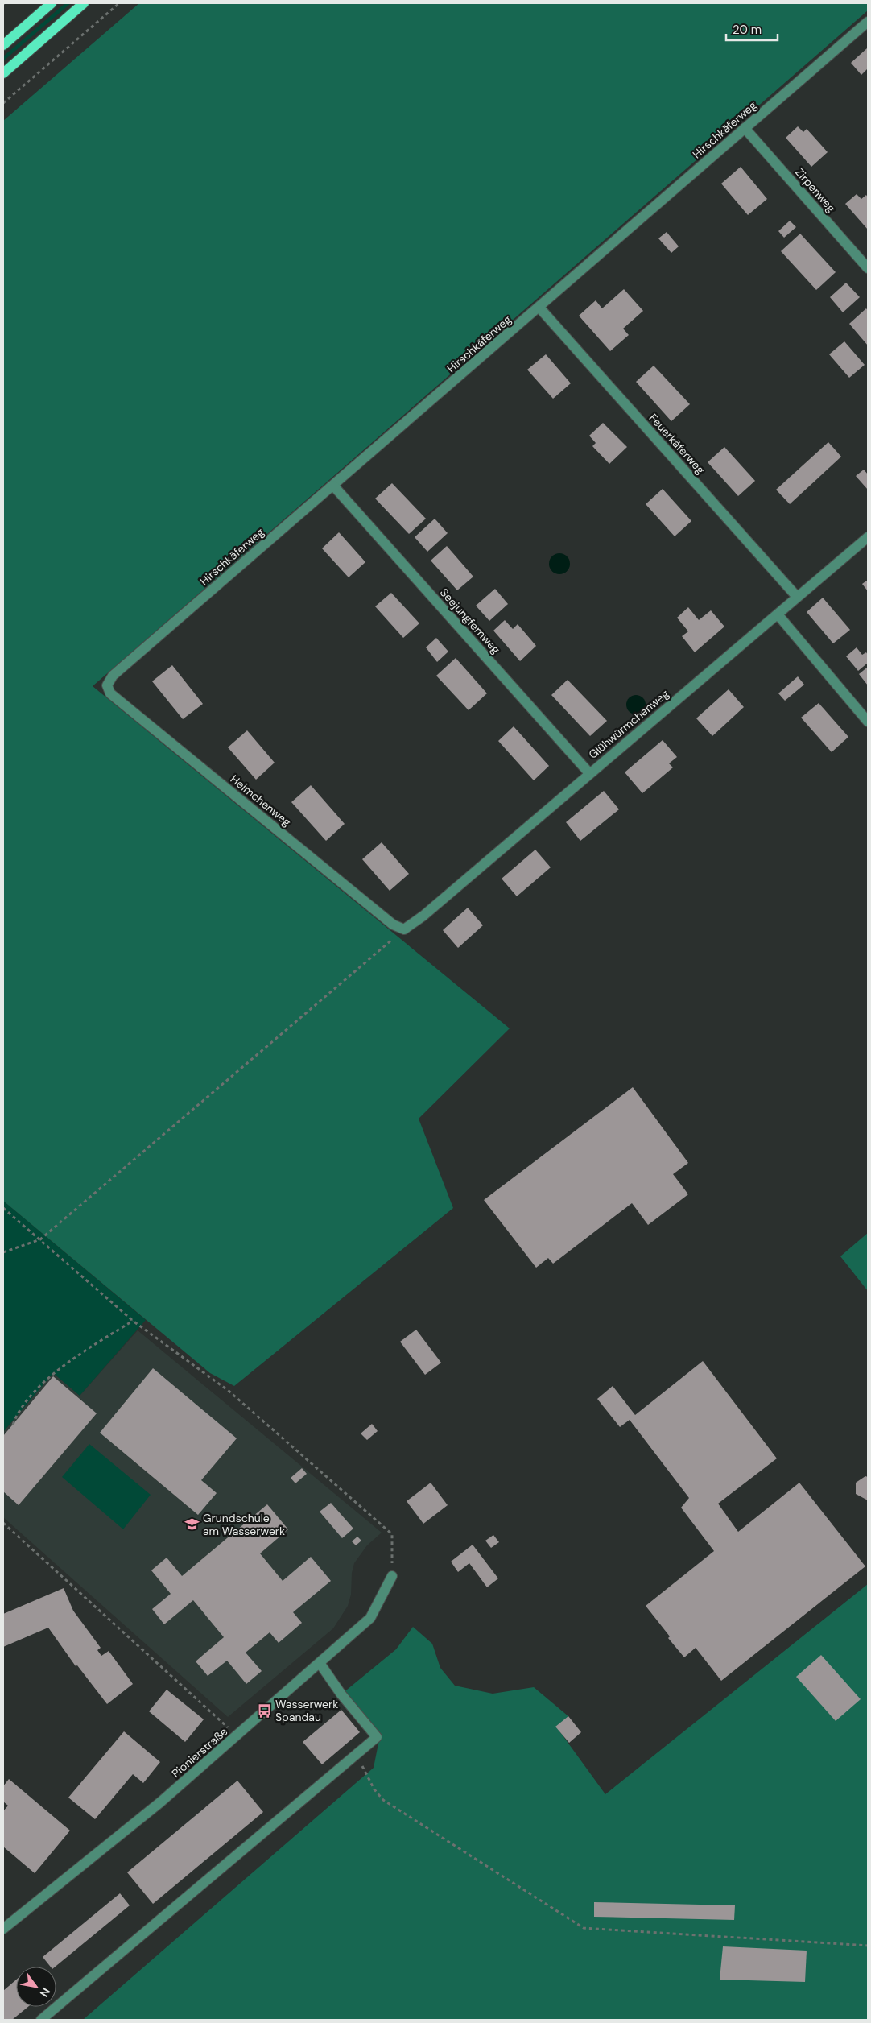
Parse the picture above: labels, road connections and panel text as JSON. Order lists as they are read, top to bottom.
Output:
{
  "streets": {
    "street": [
      "Hirschkäferweg",
      "Zirpenweg",
      "Feuerkäferweg",
      "Seejungfernweg",
      "Glühwürmchenweg",
      "Heimchenweg",
      "Pionierstraße"
    ]
  },
  "crossings": [
    ["Hirschkäferweg", "Zirpenweg"],
    ["Hirschkäferweg", "Feuerkäferweg"],
    ["Hirschkäferweg", "Seejungfernweg"],
    ["Hirschkäferweg", "Heimchenweg"],
    ["Feuerkäferweg", "Glühwürmchenweg"],
    ["Seejungfernweg", "Glühwürmchenweg"],
    ["Glühwürmchenweg", "Heimchenweg"]
  ],
  "places": {
    "school or university": ["Grundschule am Wasserwerk"],
    "bus stop": ["Wasserwerk Spandau"]
  },
  "scale_bar": "20 m",
  "north": "bottom right"
}
